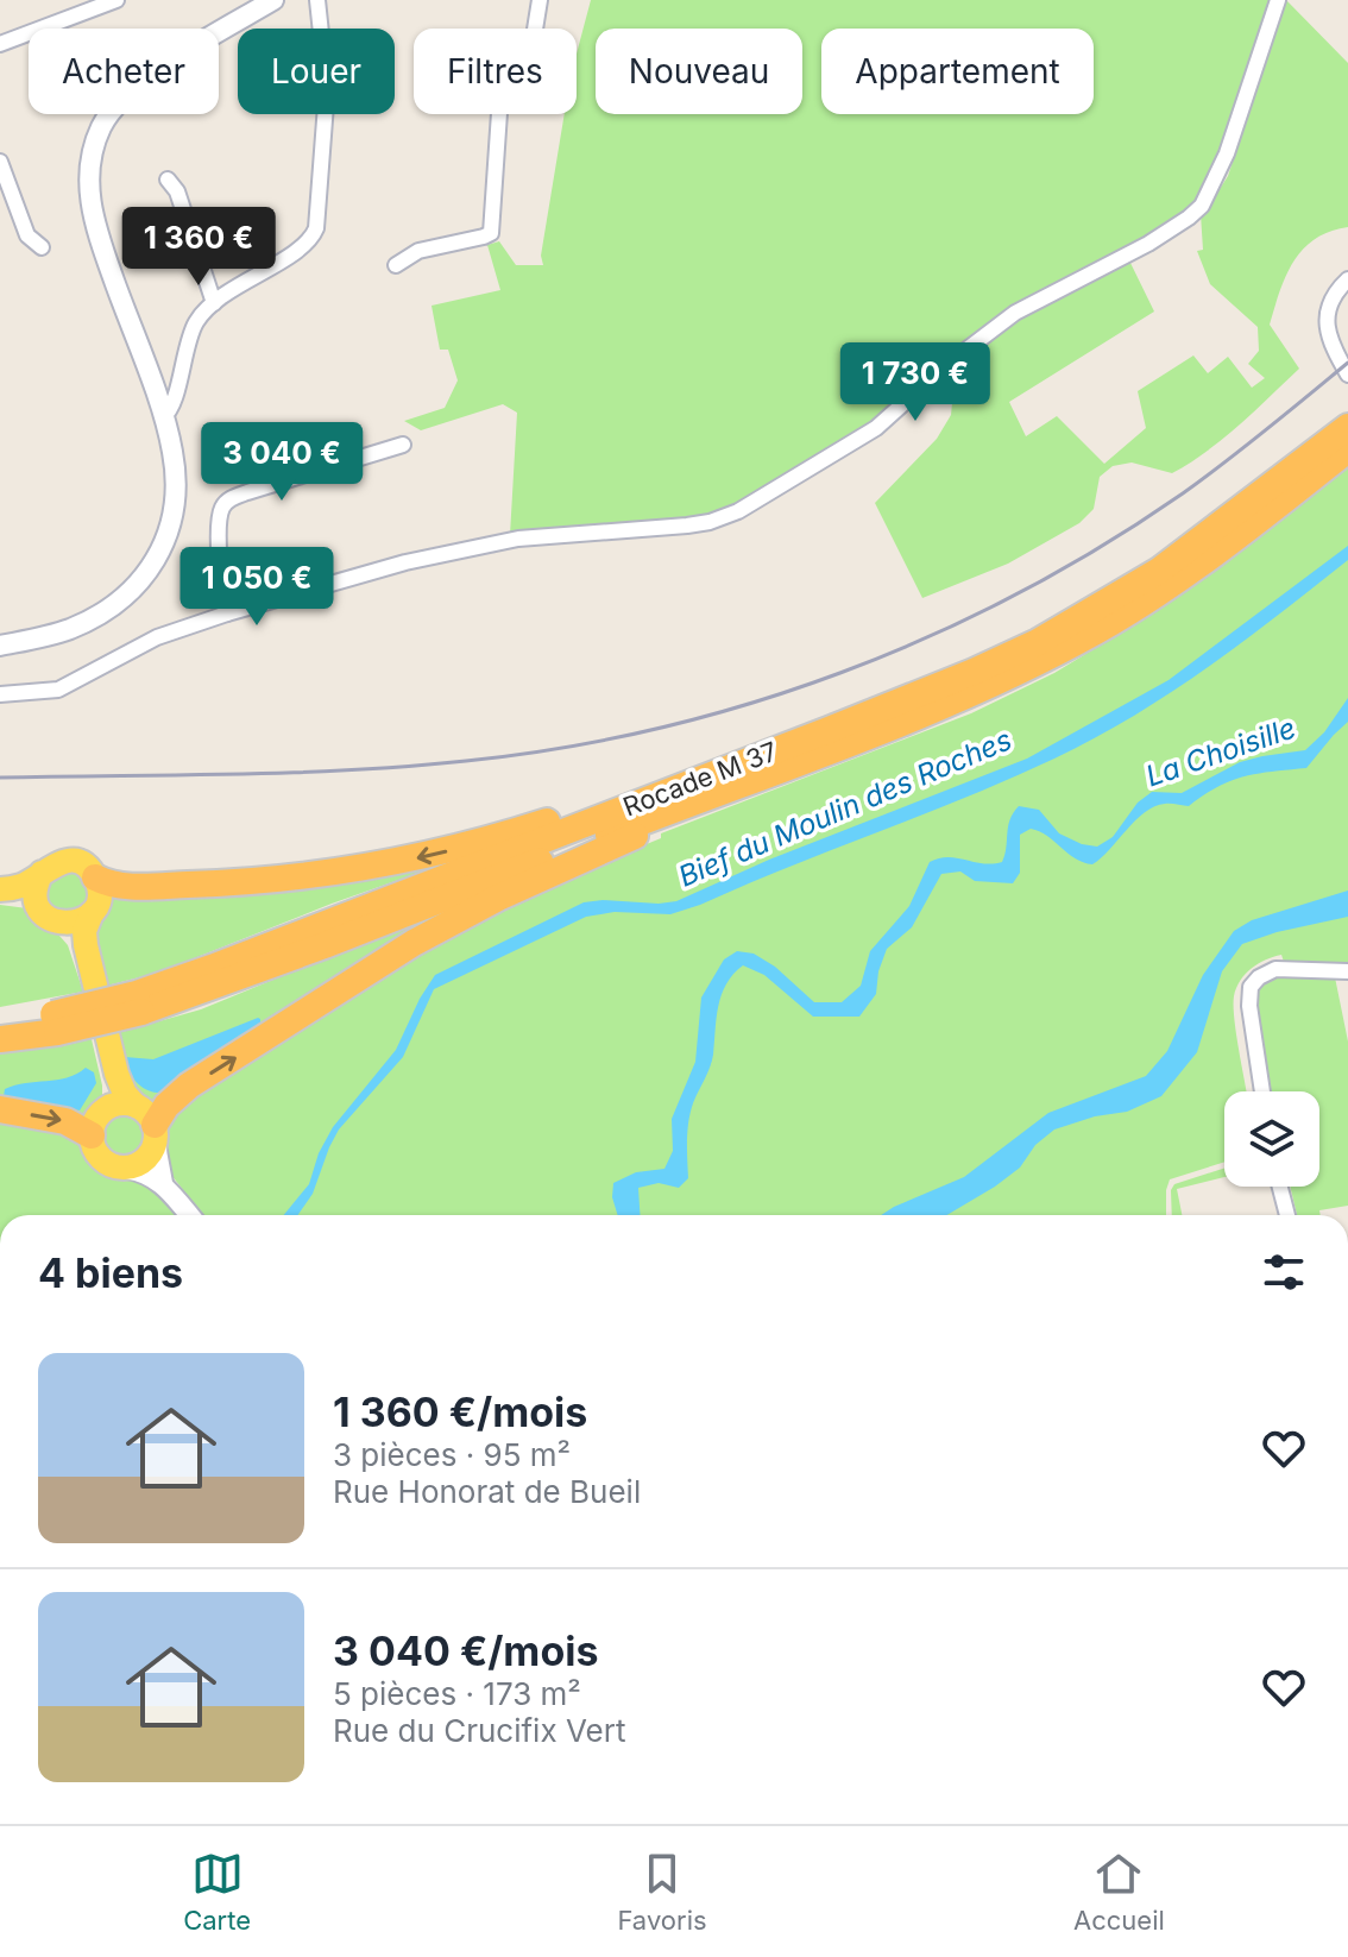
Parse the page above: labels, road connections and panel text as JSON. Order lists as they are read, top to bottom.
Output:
{
  "streets": {
    "highway": ["Rocade M 37"]
  },
  "water": ["La Choisille", "Bief du Moulin des Roches"],
  "page": {
    "chip": [
      "Acheter",
      "Louer",
      "Filtres",
      "Nouveau",
      "Appartement"
    ],
    "price": [
      "1 360 €",
      "1 730 €",
      "3 040 €",
      "1 050 €"
    ],
    "heading": "4 biens",
    "list": [
      {
        "name": "1 360 €/mois",
        "note": "3 pièces · 95 m² · Rue Honorat de Bueil"
      },
      {
        "name": "3 040 €/mois",
        "note": "5 pièces · 173 m² · Rue du Crucifix Vert"
      }
    ],
    "tabs": ["Carte", "Favoris", "Accueil"]
  }
}
